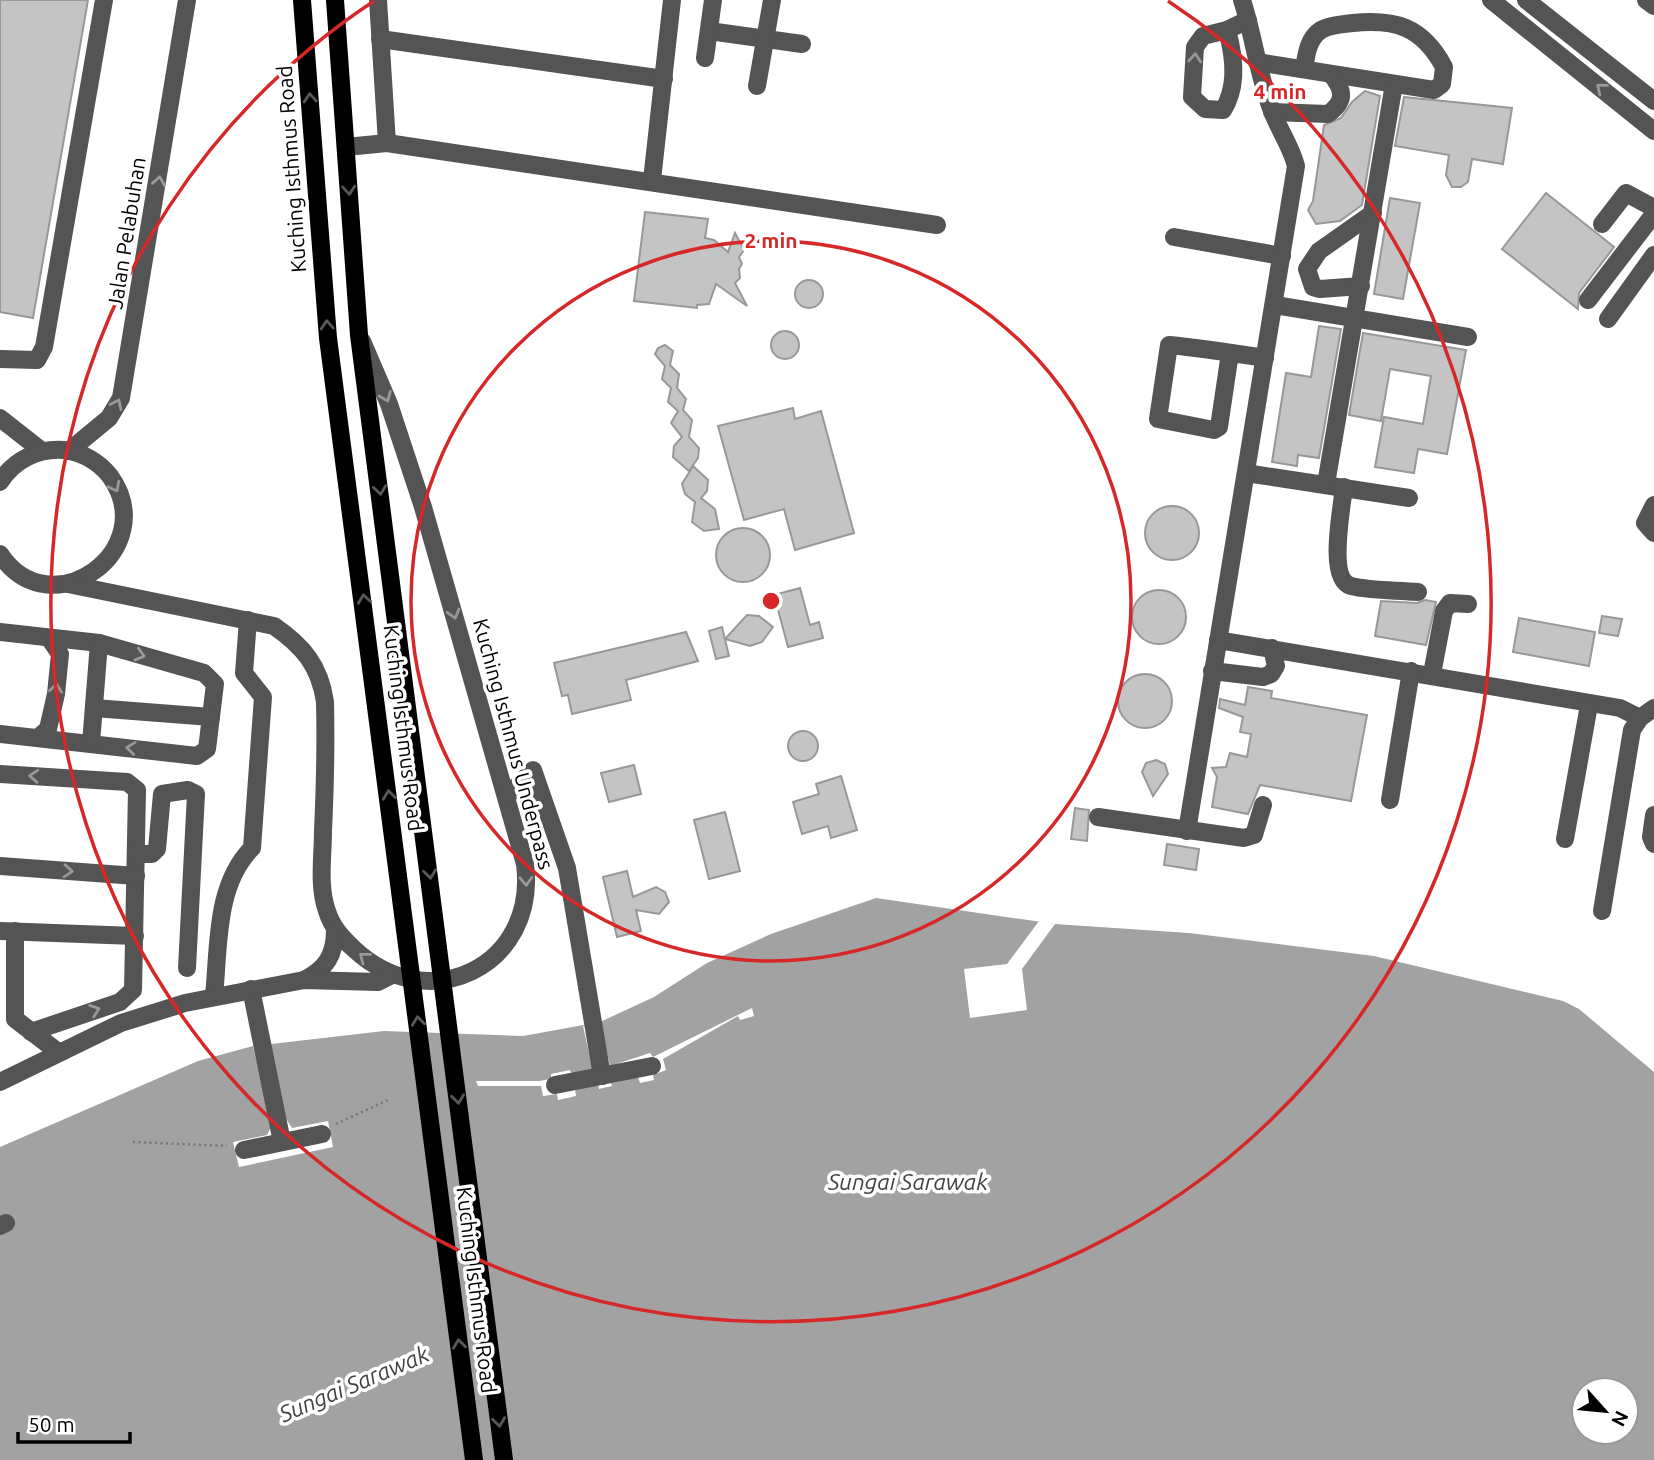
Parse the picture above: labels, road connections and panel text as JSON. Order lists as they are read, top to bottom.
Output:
{
  "streets": {
    "main road": ["Kuching Isthmus Road"],
    "street": ["Jalan Pelabuhan", "Kuching Isthmus Underpass"]
  },
  "crossings": [
    ["Kuching Isthmus Road", "Kuching Isthmus Underpass"]
  ],
  "water": ["Sungai Sarawak"],
  "scale_bar": "50 m",
  "north": "bottom right",
  "rings": ["4 min", "2 min"]
}
